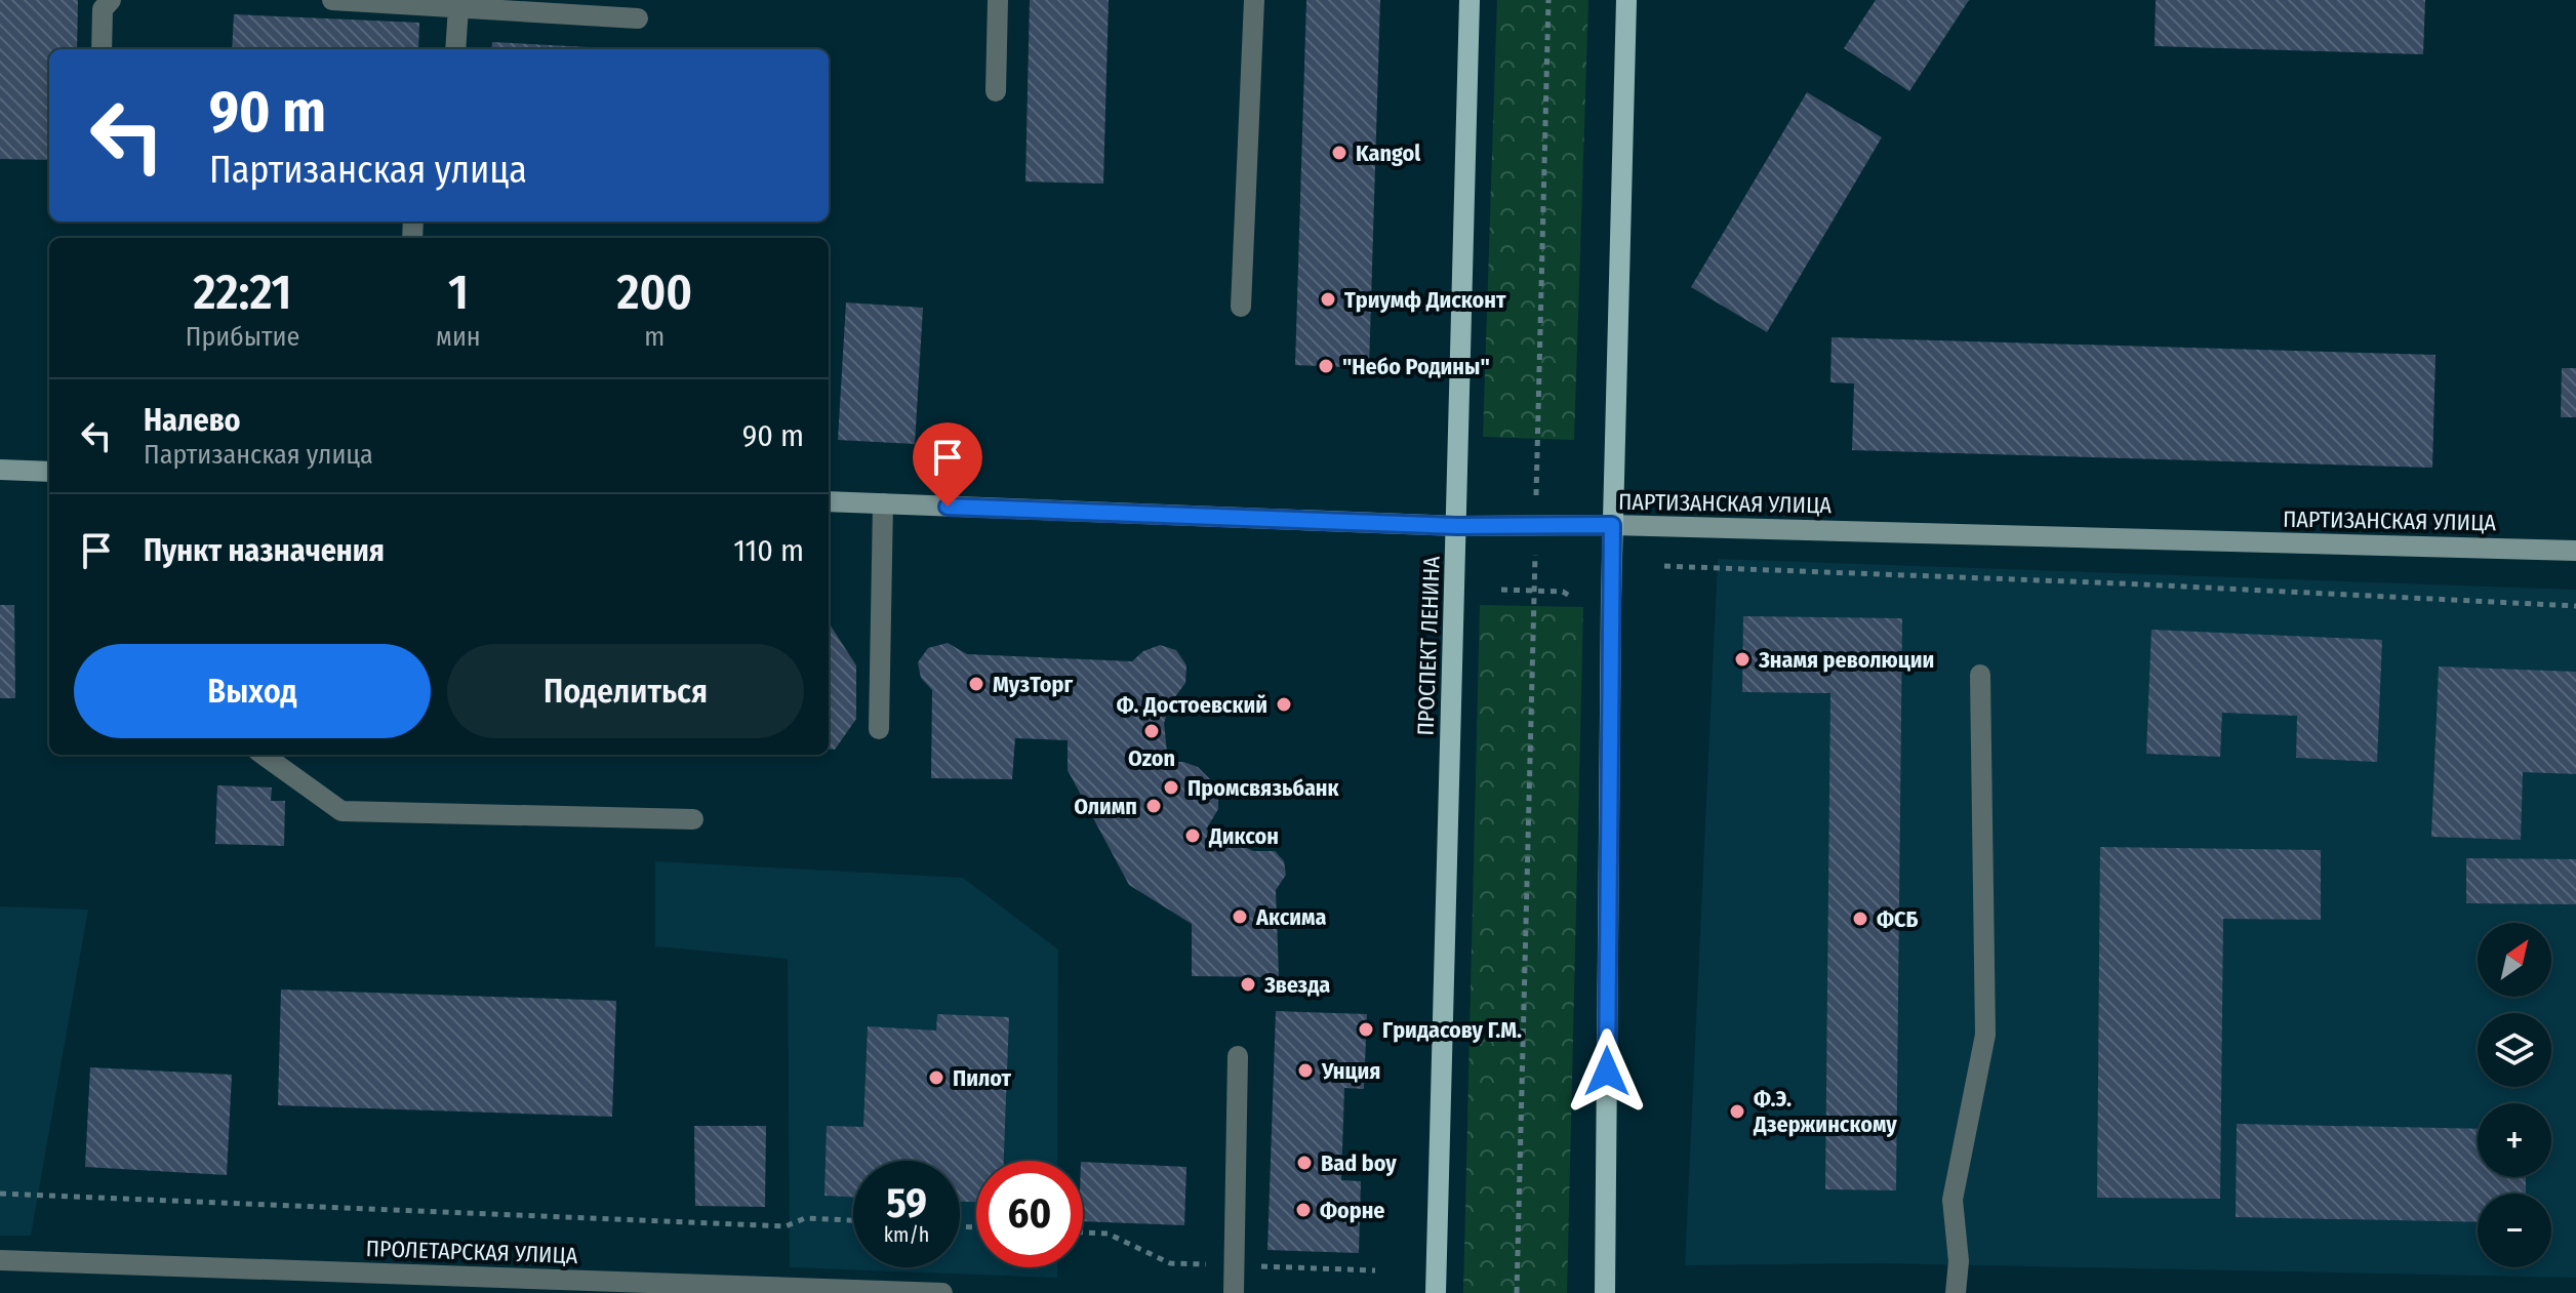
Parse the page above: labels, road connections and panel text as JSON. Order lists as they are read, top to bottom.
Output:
{
  "streets": {
    "main road": ["ПАРТИЗАНСКАЯ УЛИЦА", "ПРОСПЕКТ ЛЕНИНА"],
    "street": ["ПРОЛЕТАРСКАЯ УЛИЦА"]
  },
  "crossings": [
    ["ПАРТИЗАНСКАЯ УЛИЦА", "ПРОСПЕКТ ЛЕНИНА"]
  ],
  "places": [
    "Kangol",
    "Триумф Дисконт",
    "\"Небо Родины\"",
    "Знамя революции",
    "МузТорг",
    "Ф. Достоевский",
    "Ozon",
    "Промсвязьбанк",
    "Олимп",
    "Диксон",
    "Аксима",
    "ФСБ",
    "Звезда",
    "Гридасову Г.М.",
    "Унция",
    "Пилот",
    "Ф.Э. Дзержинскому",
    "Bad boy",
    "Форне"
  ],
  "north": "top right",
  "page": {
    "turn": ["90 m", "Партизанская улица"],
    "eta": [
      "22:21",
      "Прибытие",
      "1",
      "мин",
      "200",
      "m"
    ],
    "list": [
      {
        "name": "Налево",
        "note": "Партизанская улица",
        "value": "90 m"
      },
      {
        "name": "Пункт назначения",
        "value": "110 m"
      }
    ],
    "buttons": ["Выход", "Поделиться"],
    "map_buttons": ["+", "−"],
    "speed": "59 km/h",
    "limit": "60"
  }
}
